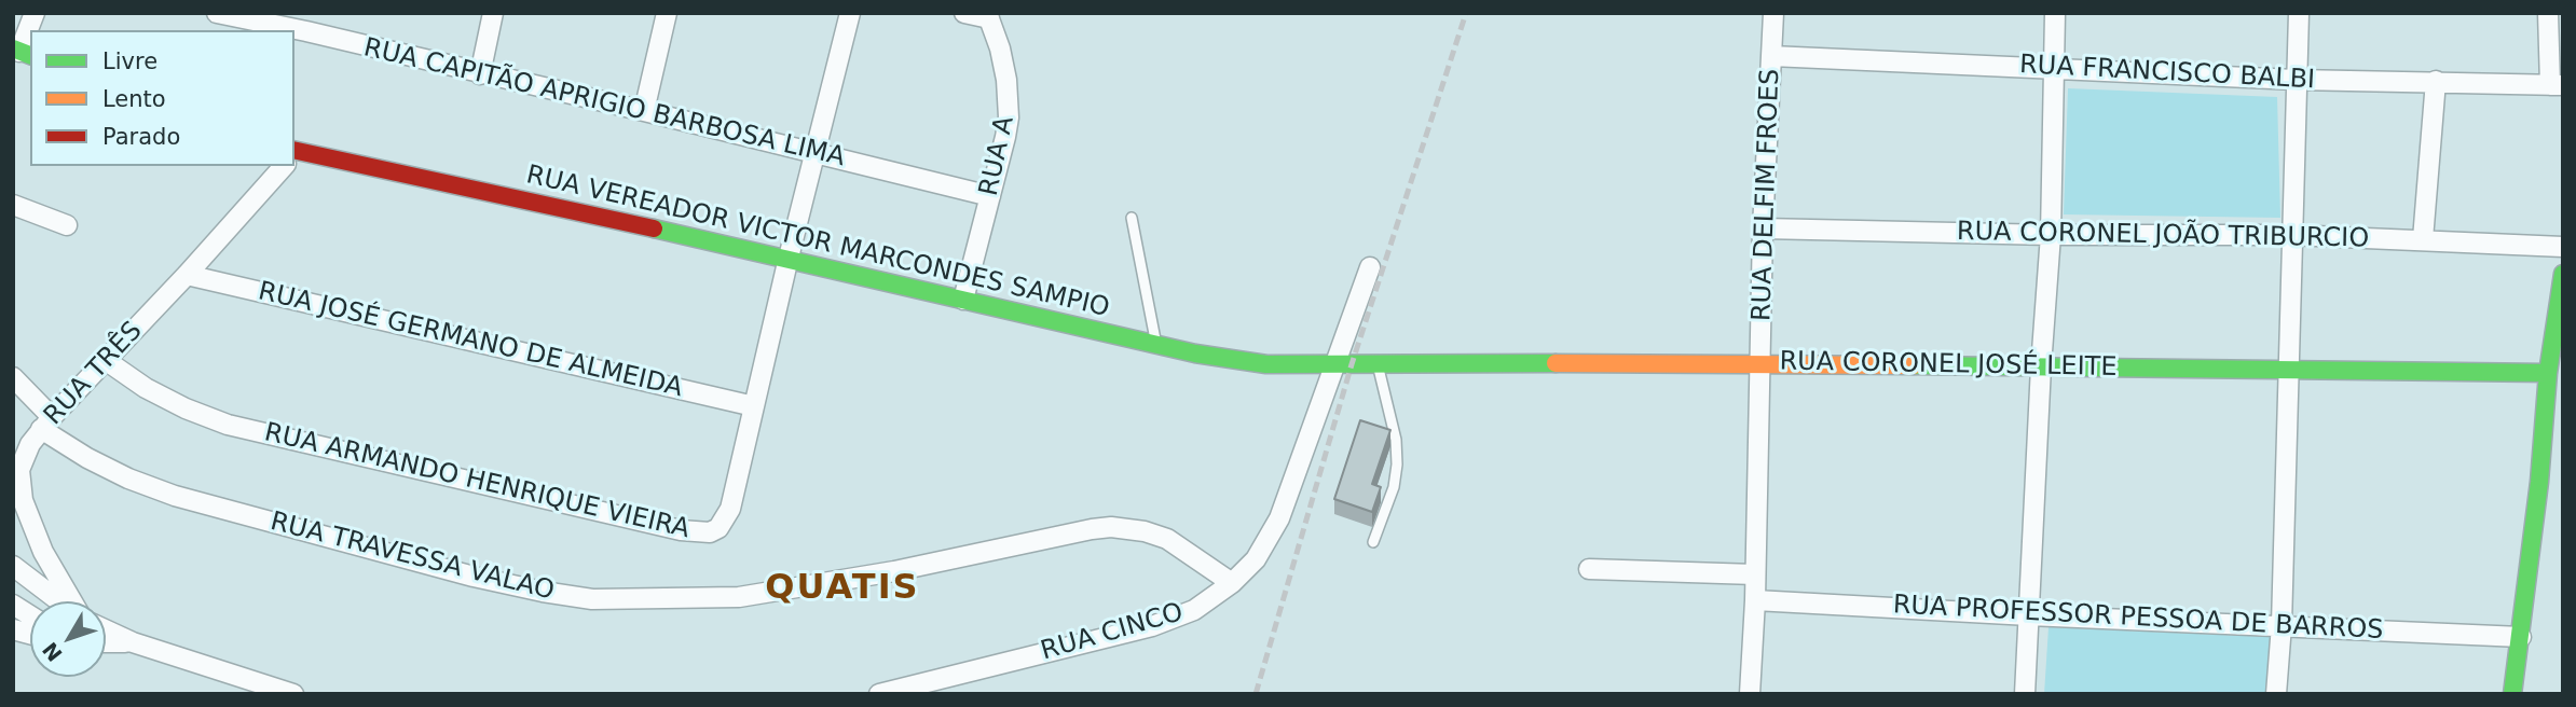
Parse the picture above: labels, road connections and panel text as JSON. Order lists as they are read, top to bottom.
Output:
{
  "streets": {
    "street": [
      "RUA FRANCISCO BALBI",
      "RUA CAPITÃO APRIGIO BARBOSA LIMA",
      "RUA A",
      "RUA DELFIM FROES",
      "RUA CORONEL JOÃO TRIBURCIO",
      "RUA VEREADOR VICTOR MARCONDES SAMPIO",
      "RUA JOSÉ GERMANO DE ALMEIDA",
      "RUA CORONEL JOSÉ LEITE",
      "RUA TRÊS",
      "RUA ARMANDO HENRIQUE VIEIRA",
      "RUA TRAVESSA VALAO",
      "RUA PROFESSOR PESSOA DE BARROS",
      "RUA CINCO"
    ]
  },
  "crossings": [
    ["RUA FRANCISCO BALBI", "RUA DELFIM FROES"],
    ["RUA CAPITÃO APRIGIO BARBOSA LIMA", "RUA A"],
    ["RUA CAPITÃO APRIGIO BARBOSA LIMA", "RUA ARMANDO HENRIQUE VIEIRA"],
    ["RUA A", "RUA VEREADOR VICTOR MARCONDES SAMPIO"],
    ["RUA DELFIM FROES", "RUA CORONEL JOÃO TRIBURCIO"],
    ["RUA DELFIM FROES", "RUA CORONEL JOSÉ LEITE"],
    ["RUA DELFIM FROES", "RUA PROFESSOR PESSOA DE BARROS"],
    ["RUA VEREADOR VICTOR MARCONDES SAMPIO", "RUA CORONEL JOSÉ LEITE"],
    ["RUA VEREADOR VICTOR MARCONDES SAMPIO", "RUA ARMANDO HENRIQUE VIEIRA"],
    ["RUA VEREADOR VICTOR MARCONDES SAMPIO", "RUA CINCO"],
    ["RUA JOSÉ GERMANO DE ALMEIDA", "RUA TRÊS"],
    ["RUA JOSÉ GERMANO DE ALMEIDA", "RUA ARMANDO HENRIQUE VIEIRA"],
    ["RUA CORONEL JOSÉ LEITE", "RUA CINCO"],
    ["RUA TRÊS", "RUA ARMANDO HENRIQUE VIEIRA"],
    ["RUA TRÊS", "RUA TRAVESSA VALAO"],
    ["RUA TRAVESSA VALAO", "RUA CINCO"]
  ],
  "districts": ["QUATIS"],
  "legend": ["Livre", "Lento", "Parado"],
  "north": "bottom left"
}
